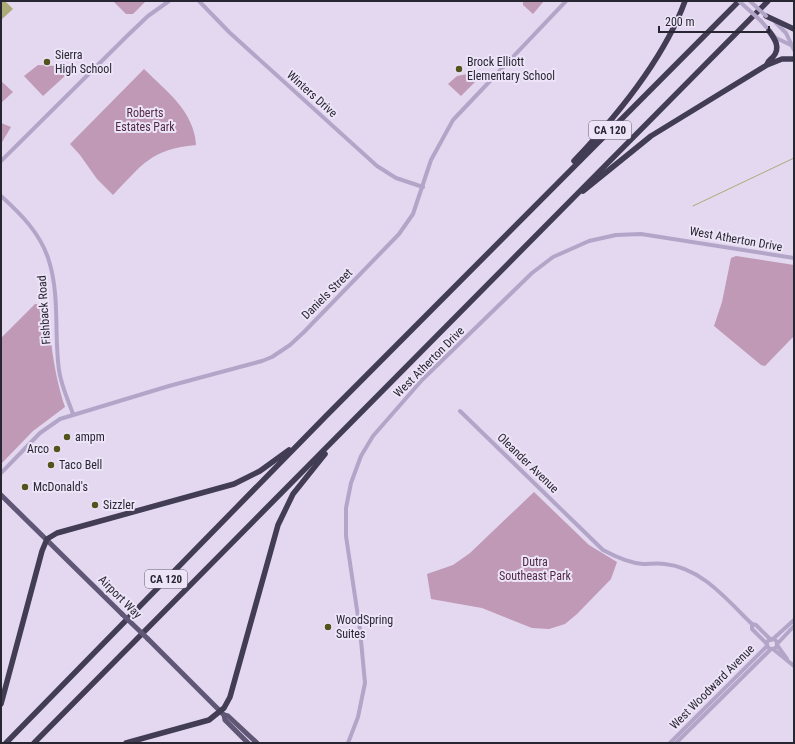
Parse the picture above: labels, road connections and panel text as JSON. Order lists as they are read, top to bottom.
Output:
{
  "streets": {
    "highway": ["CA 120"],
    "main road": ["Airport Way"],
    "street": [
      "Winters Drive",
      "West Atherton Drive",
      "Daniels Street",
      "Fishback Road",
      "Oleander Avenue",
      "West Woodward Avenue"
    ]
  },
  "crossings": [
    ["Winters Drive", "Daniels Street"],
    ["Daniels Street", "Fishback Road"]
  ],
  "parks": ["Roberts Estates Park", "Dutra Southeast Park"],
  "places": [
    "Sierra High School",
    "Brock Elliott Elementary School",
    "ampm",
    "Arco",
    "Taco Bell",
    "McDonald's",
    "Sizzler",
    "WoodSpring Suites"
  ],
  "scale_bar": "200 m"
}
